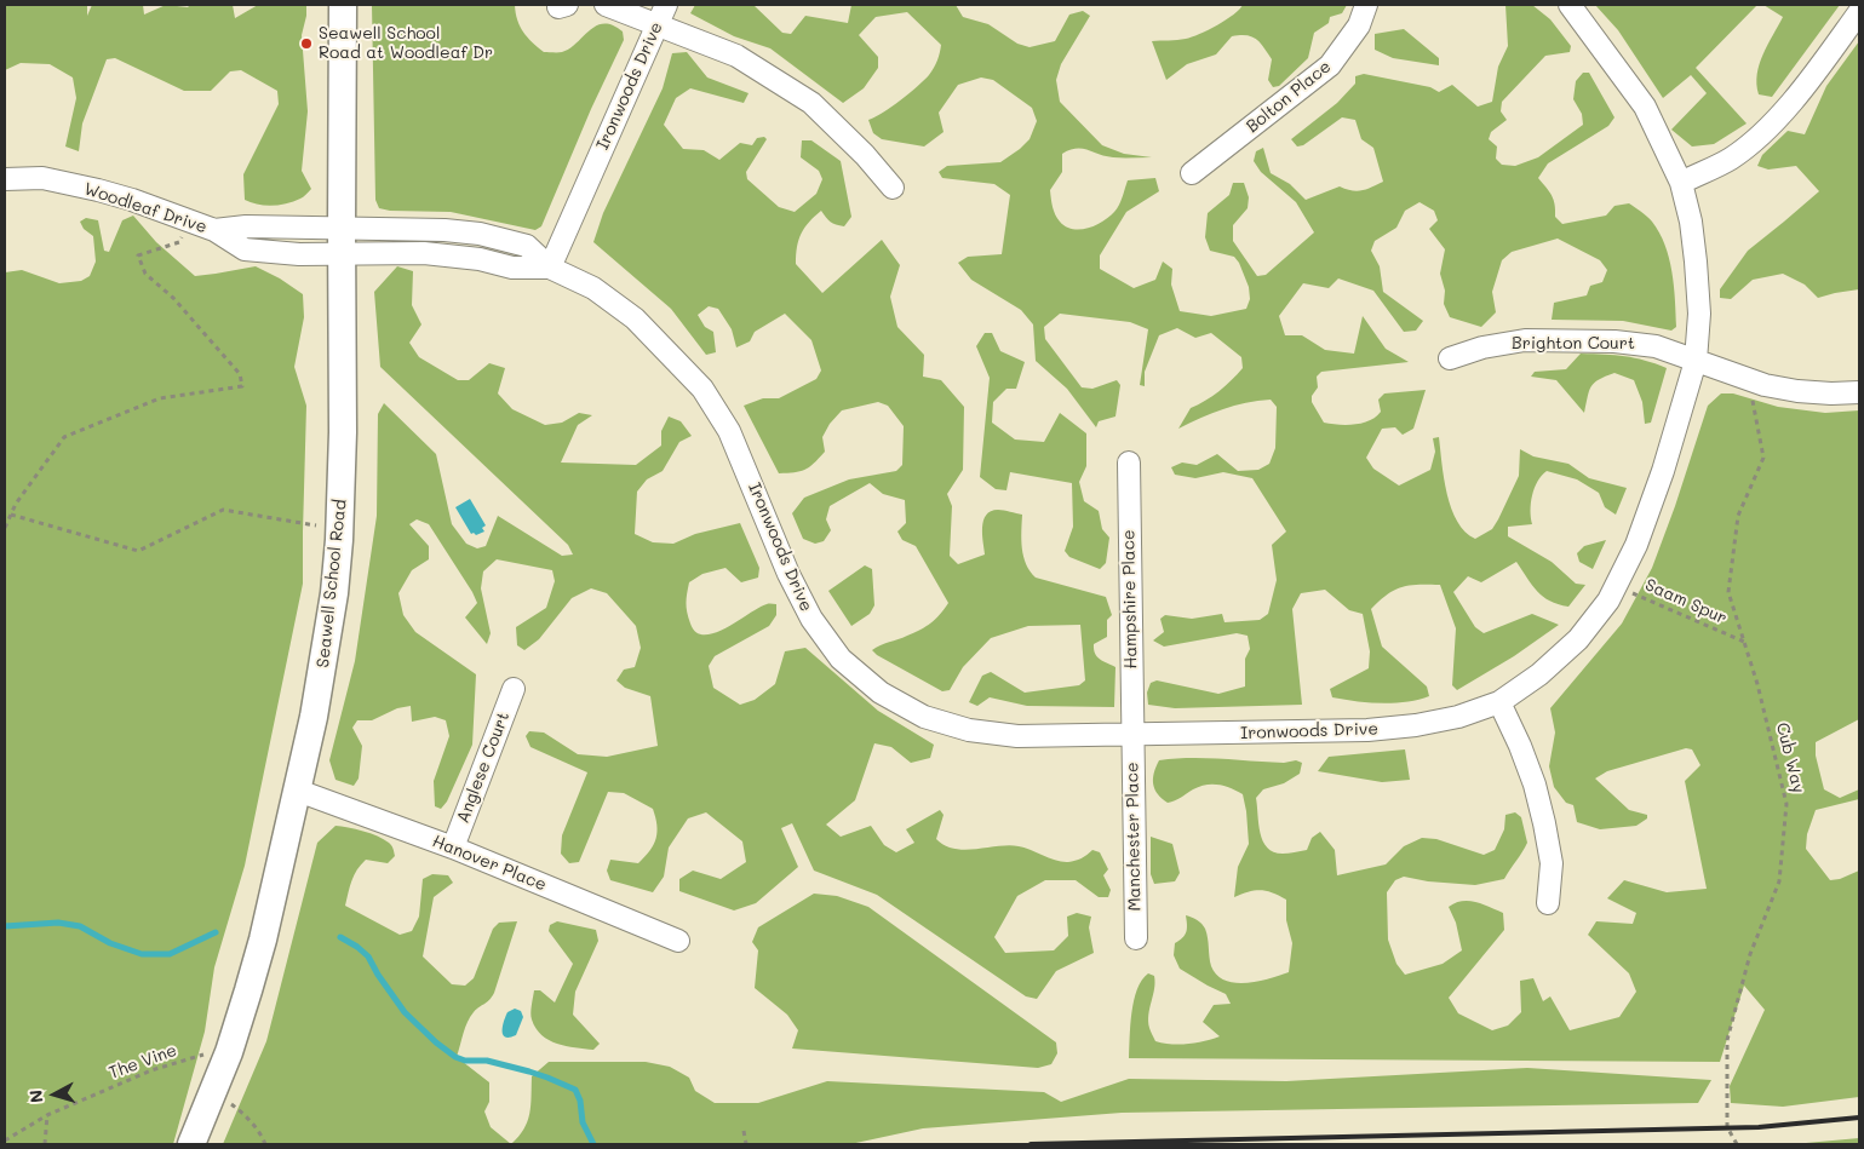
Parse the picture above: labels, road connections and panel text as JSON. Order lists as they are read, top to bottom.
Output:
{
  "streets": {
    "street": [
      "Ironwoods Drive",
      "Bolton Place",
      "Woodleaf Drive",
      "Brighton Court",
      "Seawell School Road",
      "Hampshire Place",
      "Anglese Court",
      "Manchester Place",
      "Hanover Place"
    ],
    "path": ["Saam Spur", "Cub Way", "The Vine"]
  },
  "crossings": [
    ["Ironwoods Drive", "Woodleaf Drive"],
    ["Ironwoods Drive", "Brighton Court"],
    ["Ironwoods Drive", "Seawell School Road"],
    ["Ironwoods Drive", "Hampshire Place"],
    ["Ironwoods Drive", "Saam Spur"],
    ["Ironwoods Drive", "Manchester Place"],
    ["Woodleaf Drive", "Seawell School Road"],
    ["Brighton Court", "Cub Way"],
    ["Seawell School Road", "Hanover Place"],
    ["Seawell School Road", "The Vine"],
    ["Hampshire Place", "Manchester Place"],
    ["Saam Spur", "Cub Way"],
    ["Anglese Court", "Hanover Place"]
  ],
  "places": ["Seawell School Road at Woodleaf Dr"],
  "north": "left"
}
